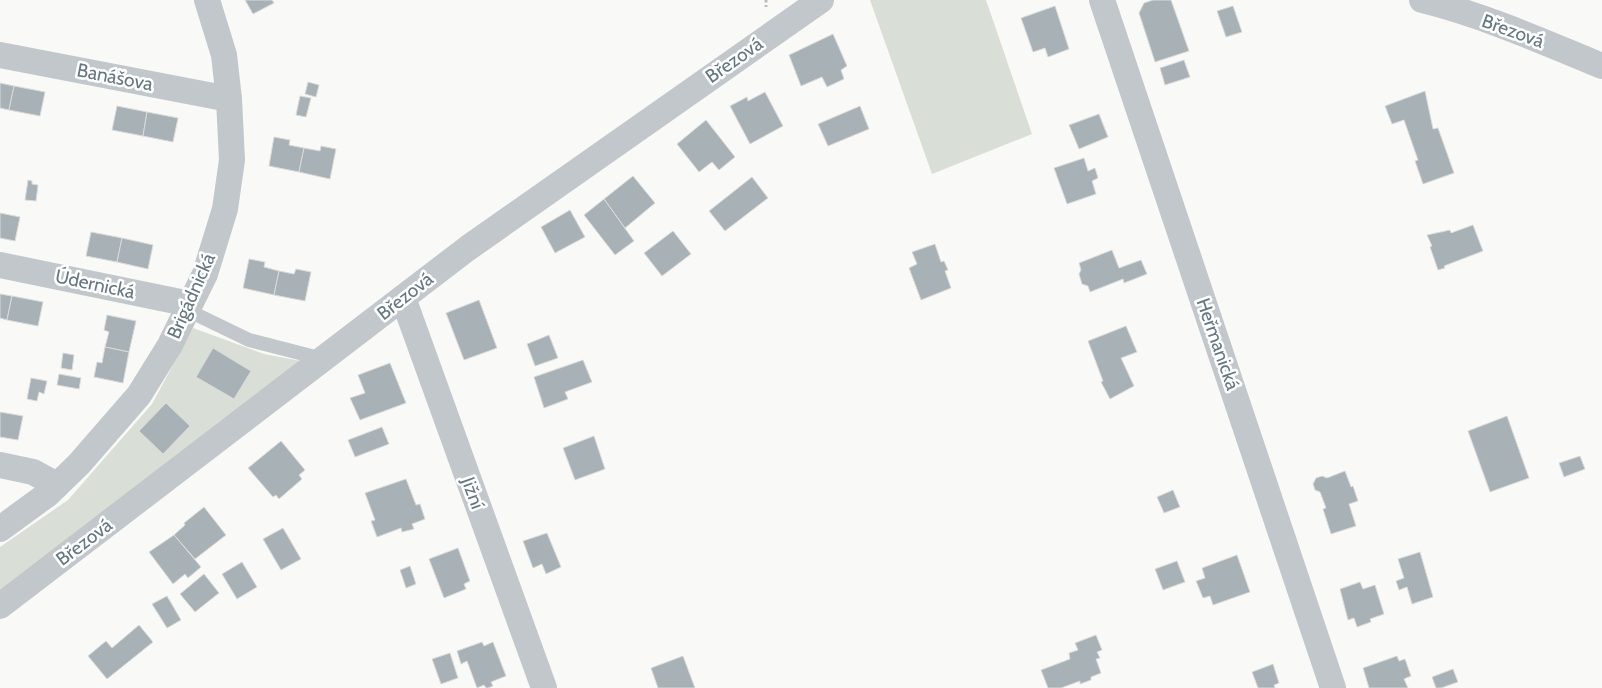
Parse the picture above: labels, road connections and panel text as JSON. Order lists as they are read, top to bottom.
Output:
{
  "streets": {
    "street": [
      "Březová",
      "Banášova",
      "Údernická",
      "Brigádnická",
      "Heřmanická",
      "Jižní"
    ]
  },
  "crossings": [
    ["Březová", "Jižní"],
    ["Banášova", "Brigádnická"],
    ["Údernická", "Brigádnická"]
  ]
}
